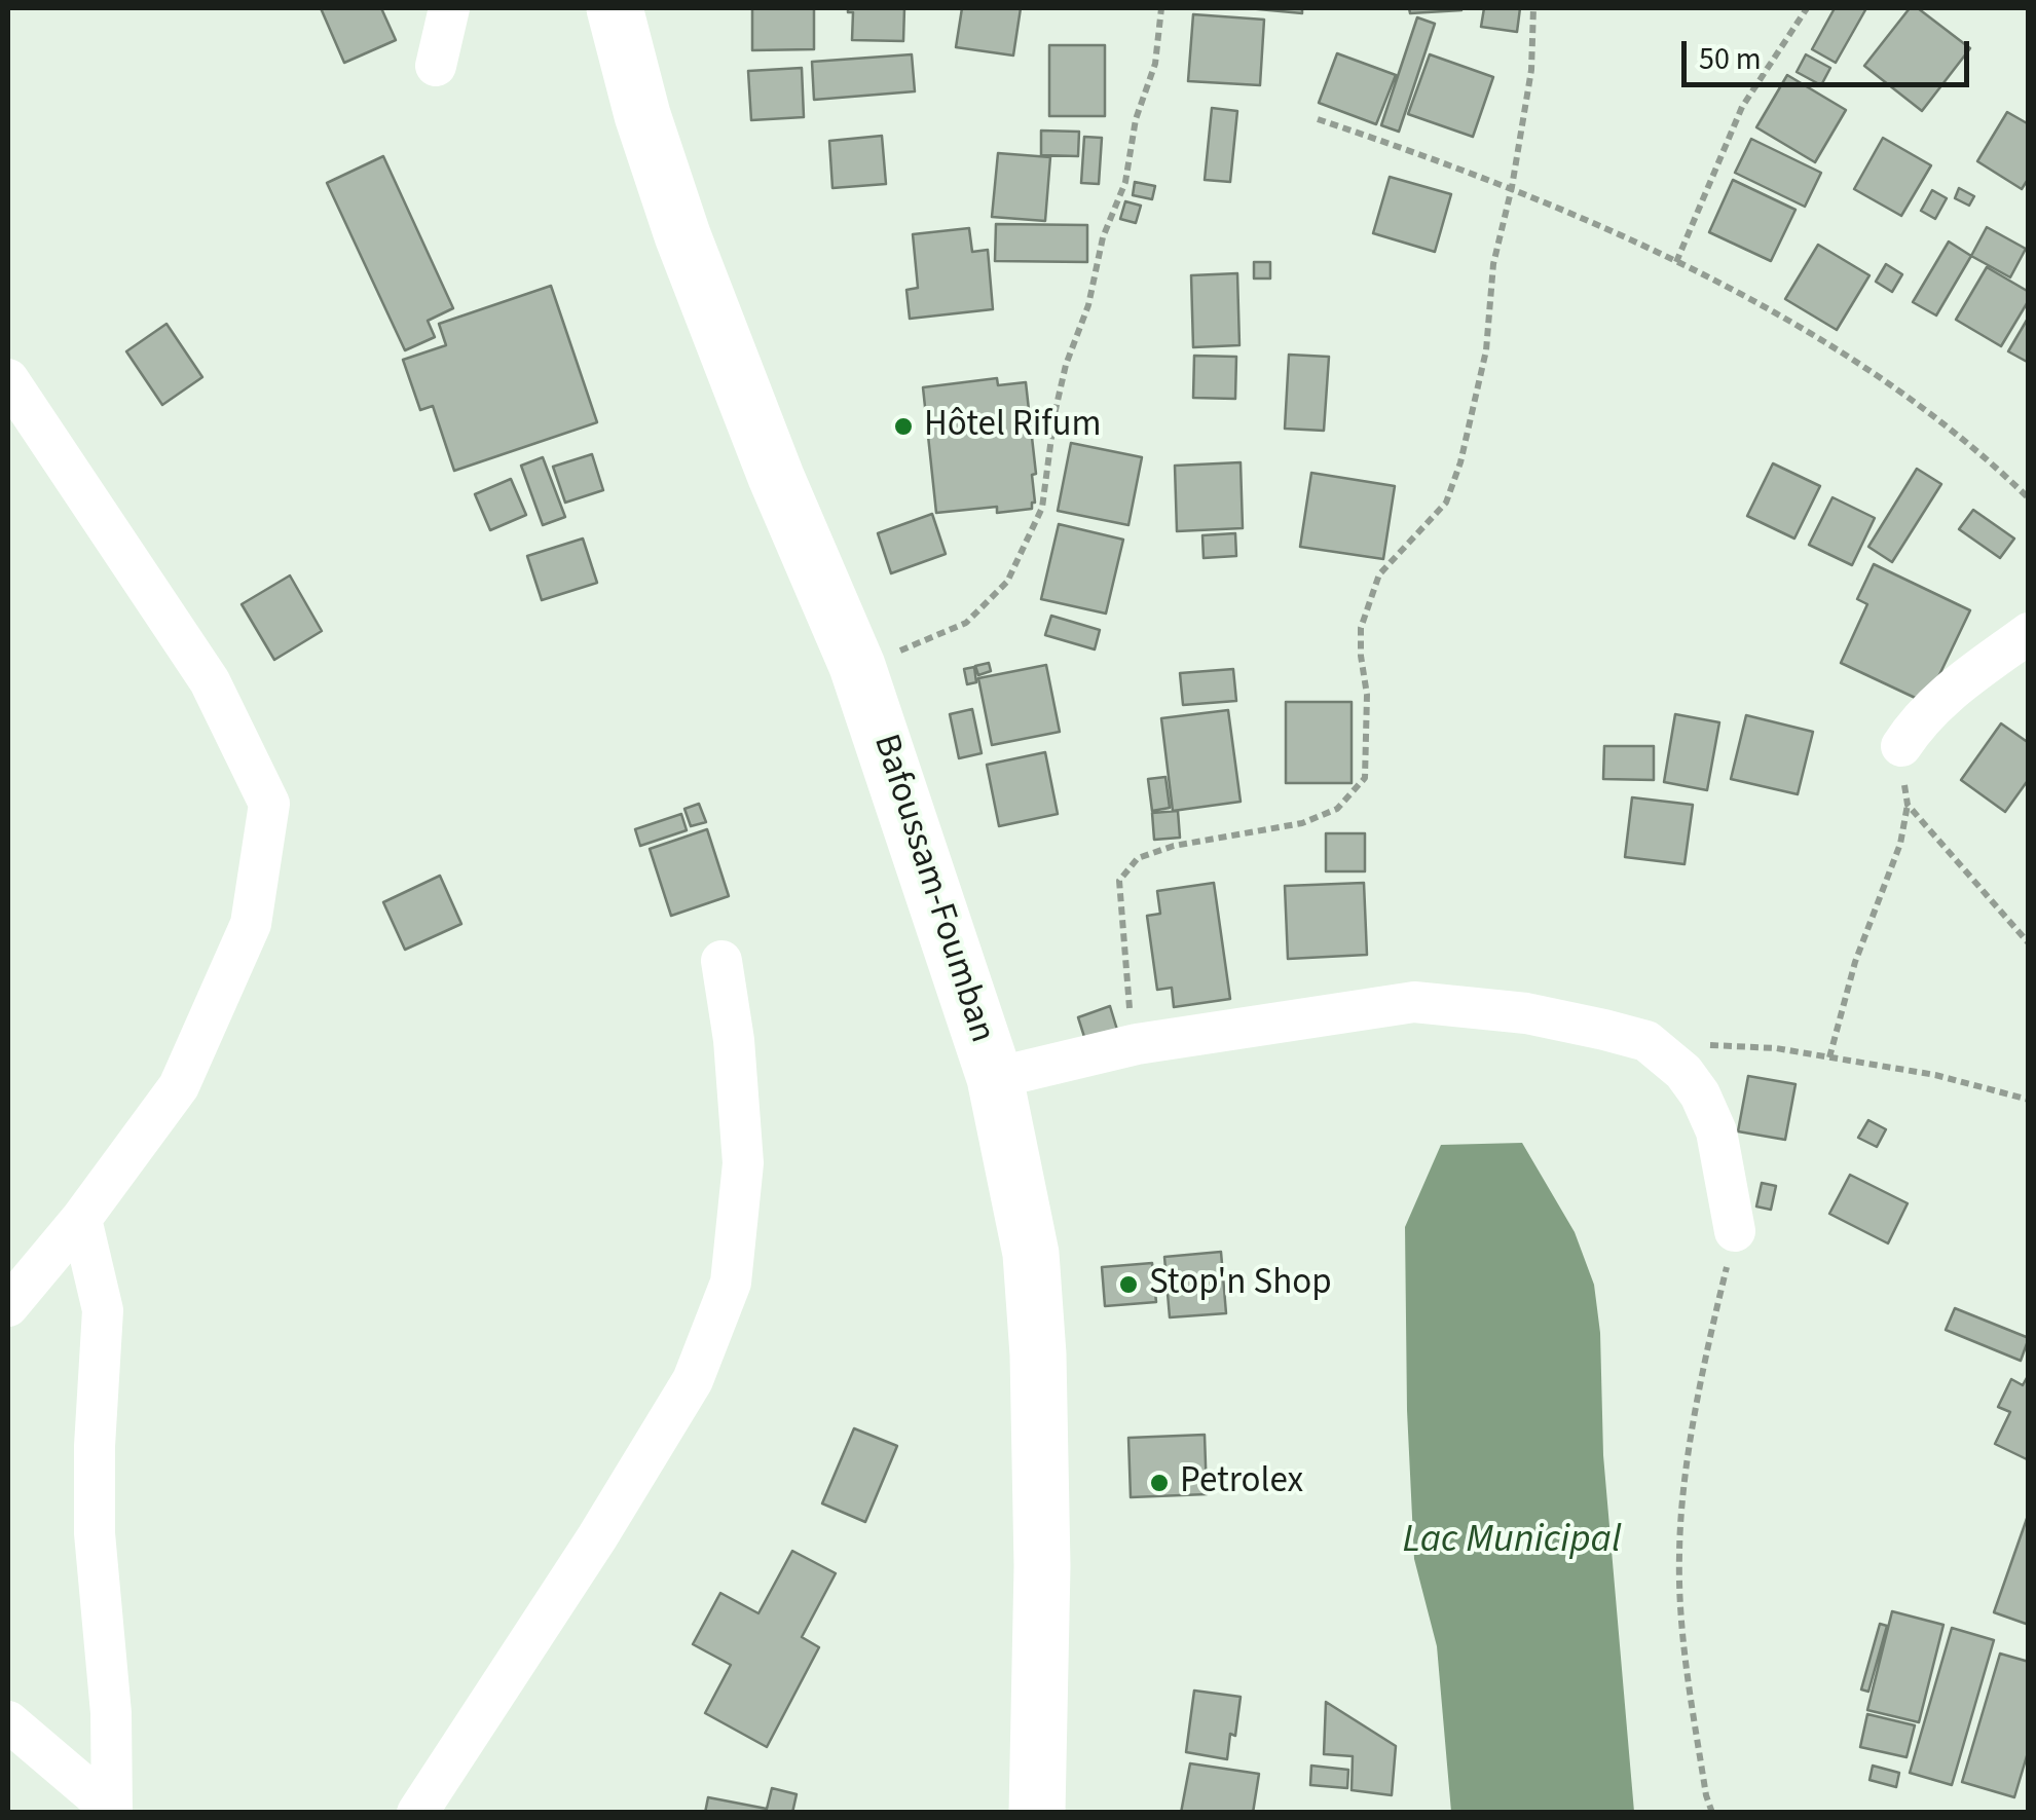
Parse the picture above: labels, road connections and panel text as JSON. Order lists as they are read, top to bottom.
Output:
{
  "streets": {
    "highway": ["Bafoussam-Foumban"]
  },
  "water": ["Lac Municipal"],
  "places": ["Hôtel Rifum", "Stop'n Shop", "Petrolex"],
  "scale_bar": "50 m"
}
